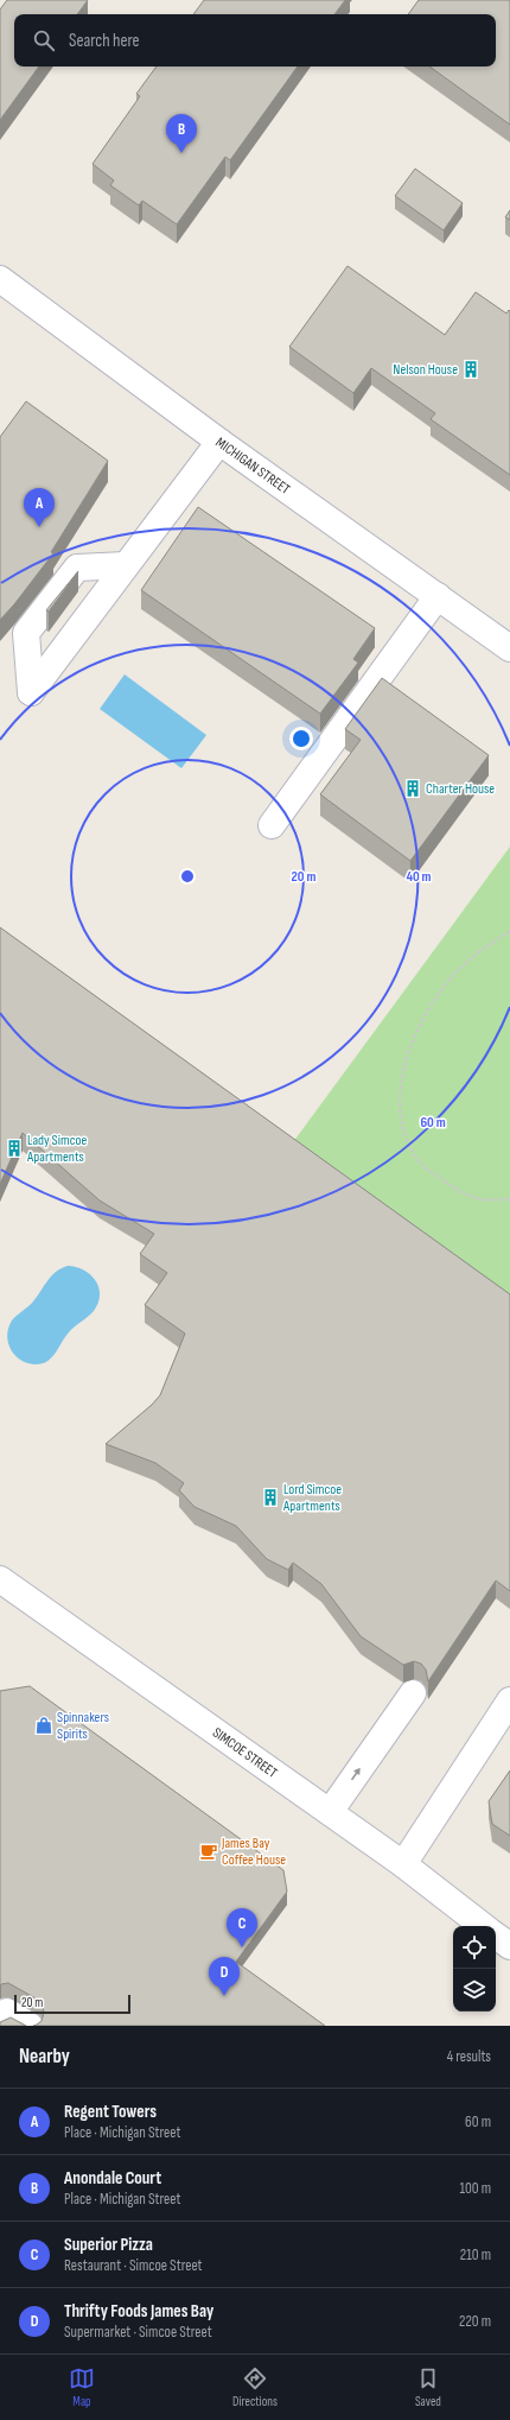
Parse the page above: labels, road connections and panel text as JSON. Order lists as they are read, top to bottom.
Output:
{
  "streets": {
    "street": ["MICHIGAN STREET", "SIMCOE STREET"]
  },
  "places": {
    "building": [
      "Nelson House",
      "Charter House",
      "Lady Simcoe Apartments",
      "Lord Simcoe Apartments"
    ],
    "shop": ["Spinnakers Spirits"],
    "cafe": ["James Bay Coffee House"]
  },
  "scale_bar": "20 m",
  "page": {
    "search": "Search here",
    "pins": [
      "B",
      "A",
      "C",
      "D"
    ],
    "scale": "20 m",
    "heading": ["Nearby", "4 results"],
    "list": [
      {
        "mark": "A",
        "name": "Regent Towers",
        "note": "Place · Michigan Street",
        "value": "60 m"
      },
      {
        "mark": "B",
        "name": "Anondale Court",
        "note": "Place · Michigan Street",
        "value": "100 m"
      },
      {
        "mark": "C",
        "name": "Superior Pizza",
        "note": "Restaurant · Simcoe Street",
        "value": "210 m"
      },
      {
        "mark": "D",
        "name": "Thrifty Foods James Bay",
        "note": "Supermarket · Simcoe Street",
        "value": "220 m"
      }
    ],
    "nav": ["Map", "Directions", "Saved"]
  },
  "rings": ["20 m", "40 m", "60 m"]
}
